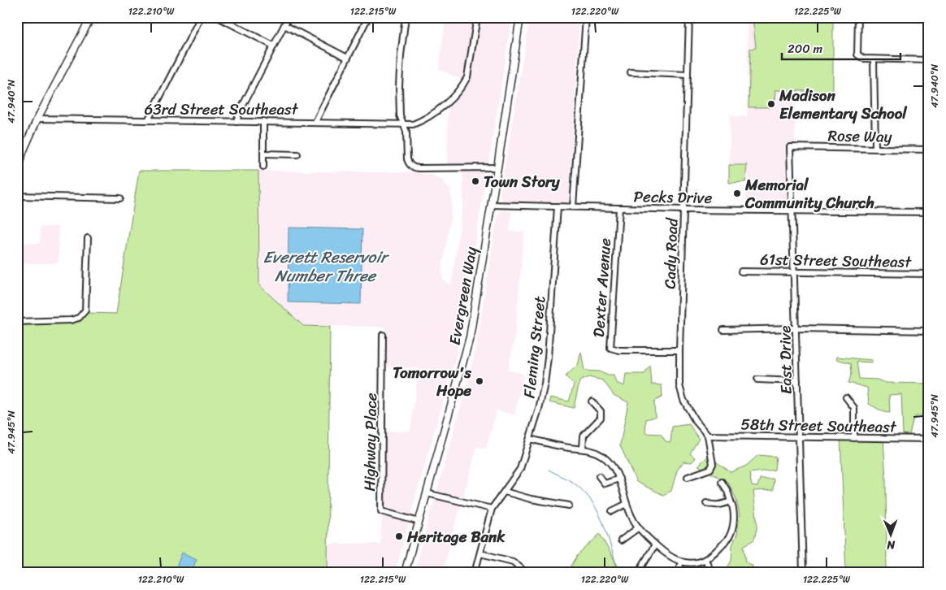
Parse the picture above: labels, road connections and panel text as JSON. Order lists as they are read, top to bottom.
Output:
{
  "streets": {
    "main road": ["Evergreen Way"],
    "street": [
      "63rd Street Southeast",
      "Rose Way",
      "Pecks Drive",
      "Cady Road",
      "61st Street Southeast",
      "Dexter Avenue",
      "Fleming Street",
      "East Drive",
      "58th Street Southeast",
      "Highway Place"
    ]
  },
  "crossings": [
    ["Rose Way", "East Drive"],
    ["Pecks Drive", "Cady Road"],
    ["Pecks Drive", "Dexter Avenue"],
    ["Pecks Drive", "Evergreen Way"],
    ["Pecks Drive", "Fleming Street"],
    ["Pecks Drive", "East Drive"],
    ["Cady Road", "Dexter Avenue"],
    ["Cady Road", "58th Street Southeast"],
    ["61st Street Southeast", "East Drive"],
    ["Evergreen Way", "Highway Place"],
    ["East Drive", "58th Street Southeast"]
  ],
  "water": ["Everett Reservoir Number Three"],
  "places": [
    "Madison Elementary School",
    "Town Story",
    "Memorial Community Church",
    "Tomorrow's Hope",
    "Heritage Bank"
  ],
  "scale_bar": "200 m",
  "north": "bottom",
  "coordinates": [
    "122.210°W",
    "122.215°W",
    "122.220°W",
    "122.225°W",
    "47.940°N",
    "47.945°N"
  ]
}
